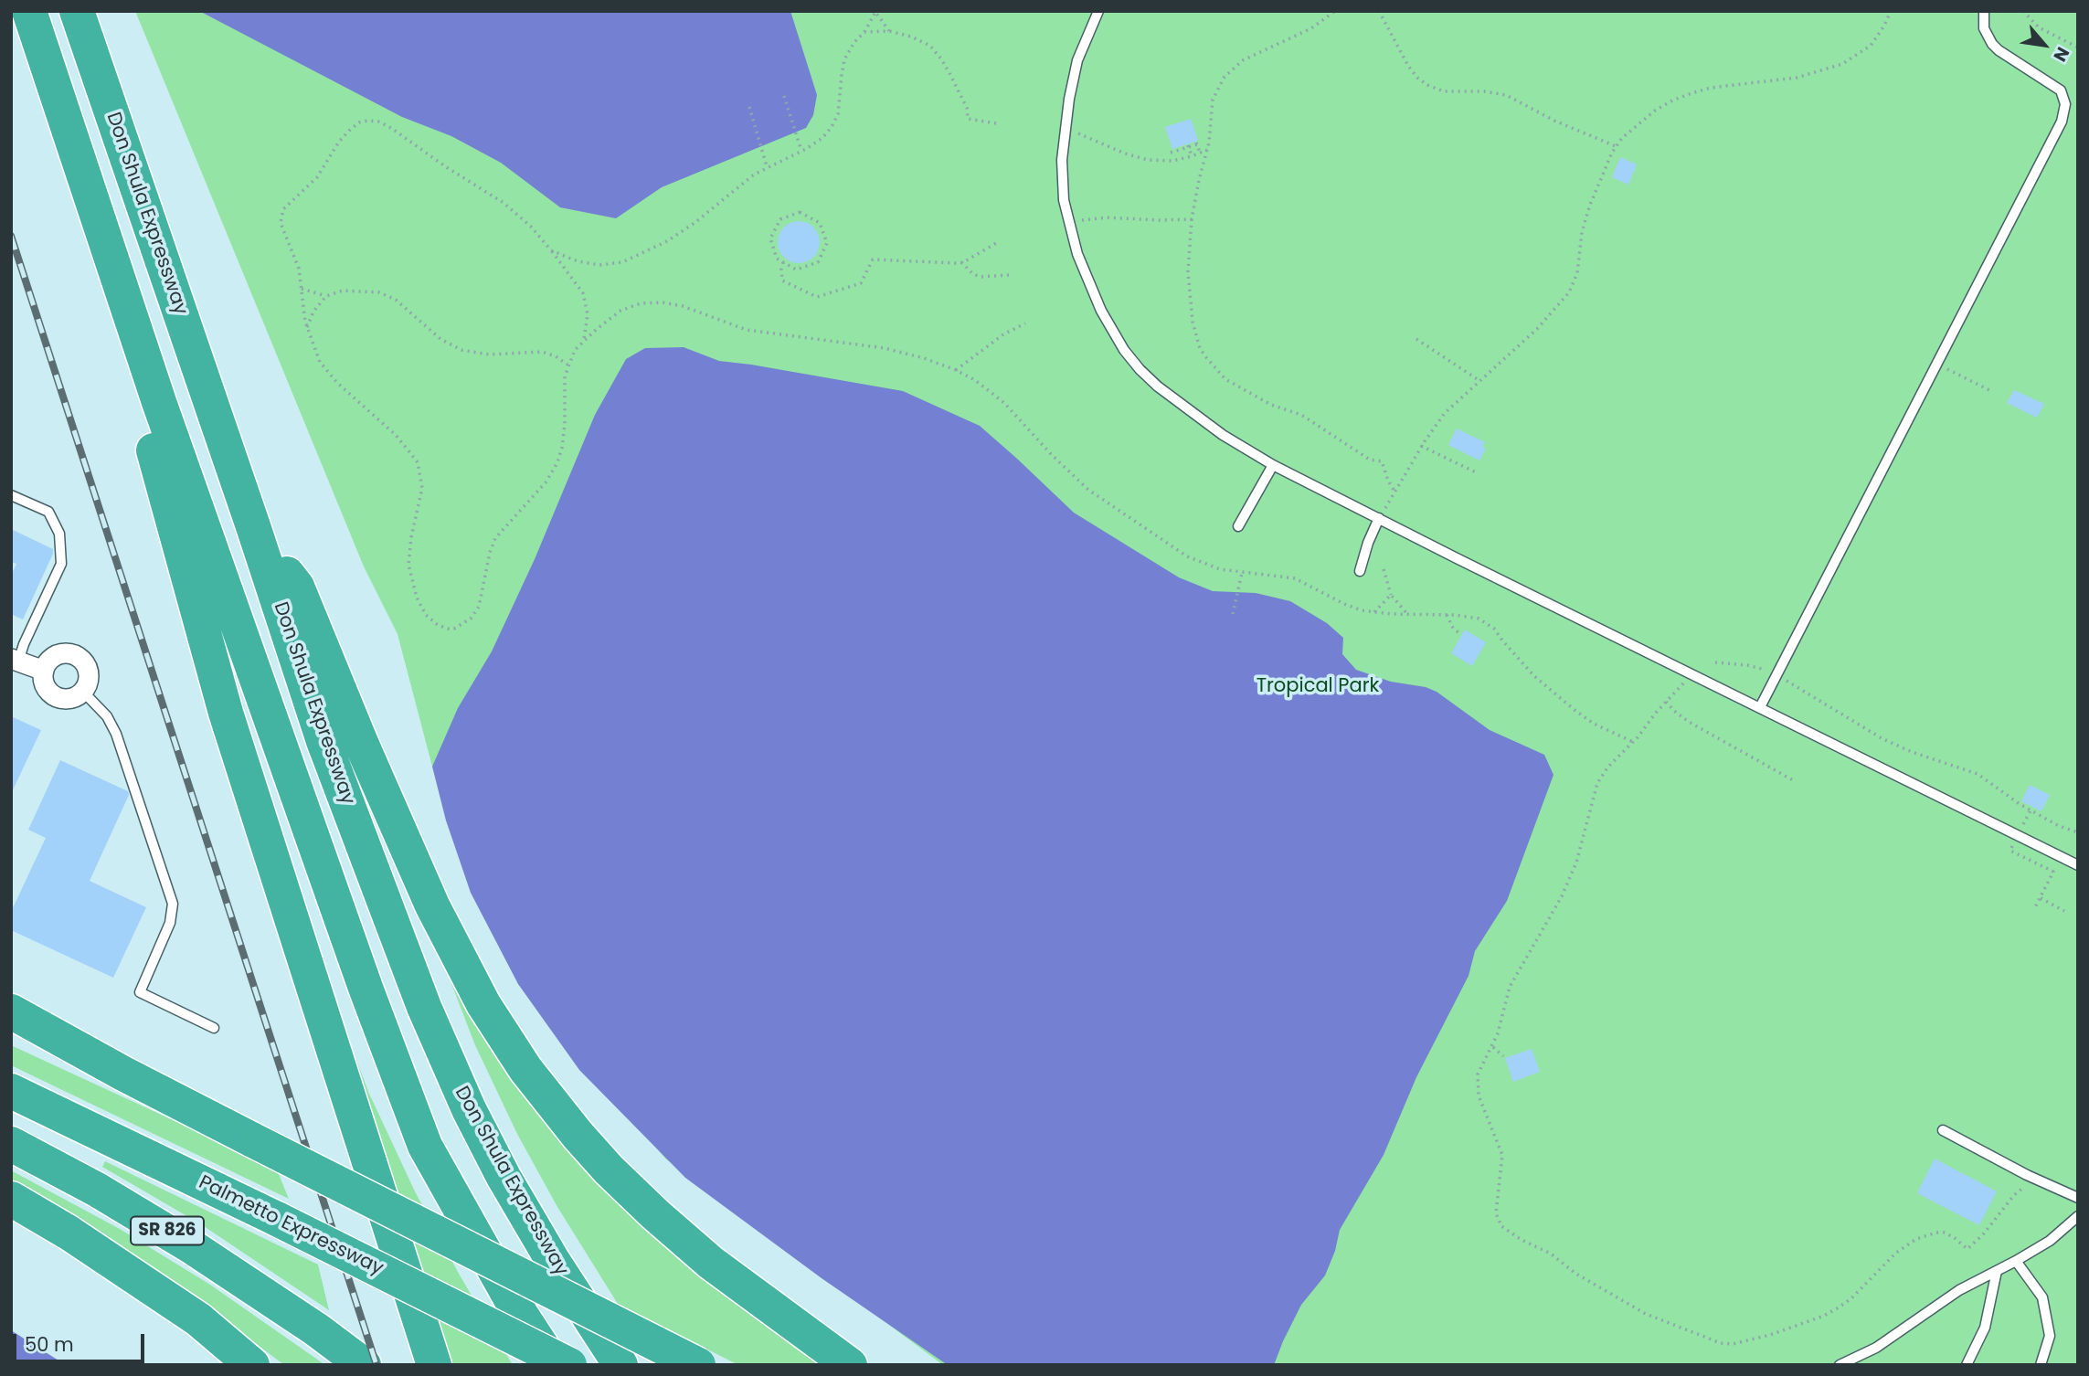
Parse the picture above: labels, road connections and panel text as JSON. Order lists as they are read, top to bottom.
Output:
{
  "streets": {
    "highway": ["Don Shula Expressway", "Palmetto Expressway", "SR 826"]
  },
  "parks": ["Tropical Park"],
  "scale_bar": "50 m",
  "north": "bottom right"
}
